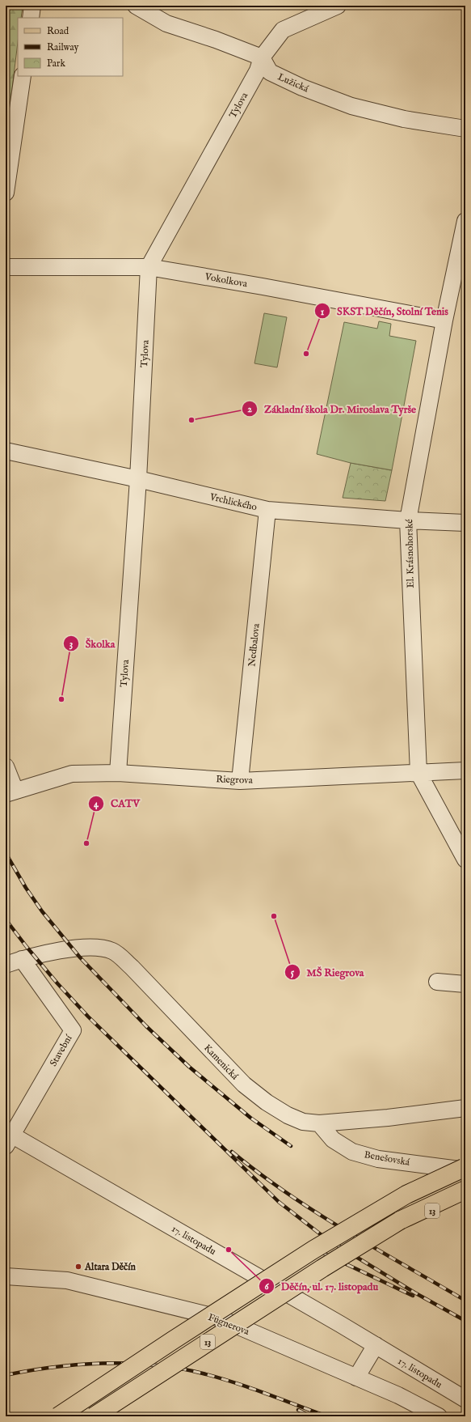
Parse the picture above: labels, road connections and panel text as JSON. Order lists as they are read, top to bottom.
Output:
{
  "streets": {
    "main road": ["13"],
    "street": [
      "Lužická",
      "Tylova",
      "Vokolkova",
      "Vrchlického",
      "El. Krásnohorské",
      "Nedbalova",
      "Riegrova",
      "Stavební",
      "Kamenická",
      "Benešovská",
      "17. listopadu",
      "Fügnerova"
    ]
  },
  "crossings": [
    ["Lužická", "Tylova"],
    ["Tylova", "Vokolkova"],
    ["Tylova", "Vrchlického"],
    ["Tylova", "Riegrova"],
    ["Vokolkova", "El. Krásnohorské"],
    ["Vrchlického", "El. Krásnohorské"],
    ["Vrchlického", "Nedbalova"],
    ["El. Krásnohorské", "Riegrova"],
    ["Nedbalova", "Riegrova"],
    ["Stavební", "Kamenická"],
    ["Stavební", "17. listopadu"],
    ["Kamenická", "Benešovská"],
    ["Benešovská", "13"]
  ],
  "places": [
    "SKST Děčín, Stolní Tenis",
    "Základní škola Dr. Miroslava Tyrše",
    "Školka",
    "CATV",
    "MŠ Riegrova",
    "Děčín, ul. 17. listopadu",
    "Altara Děčín"
  ],
  "legend": ["Road", "Railway", "Park"]
}
